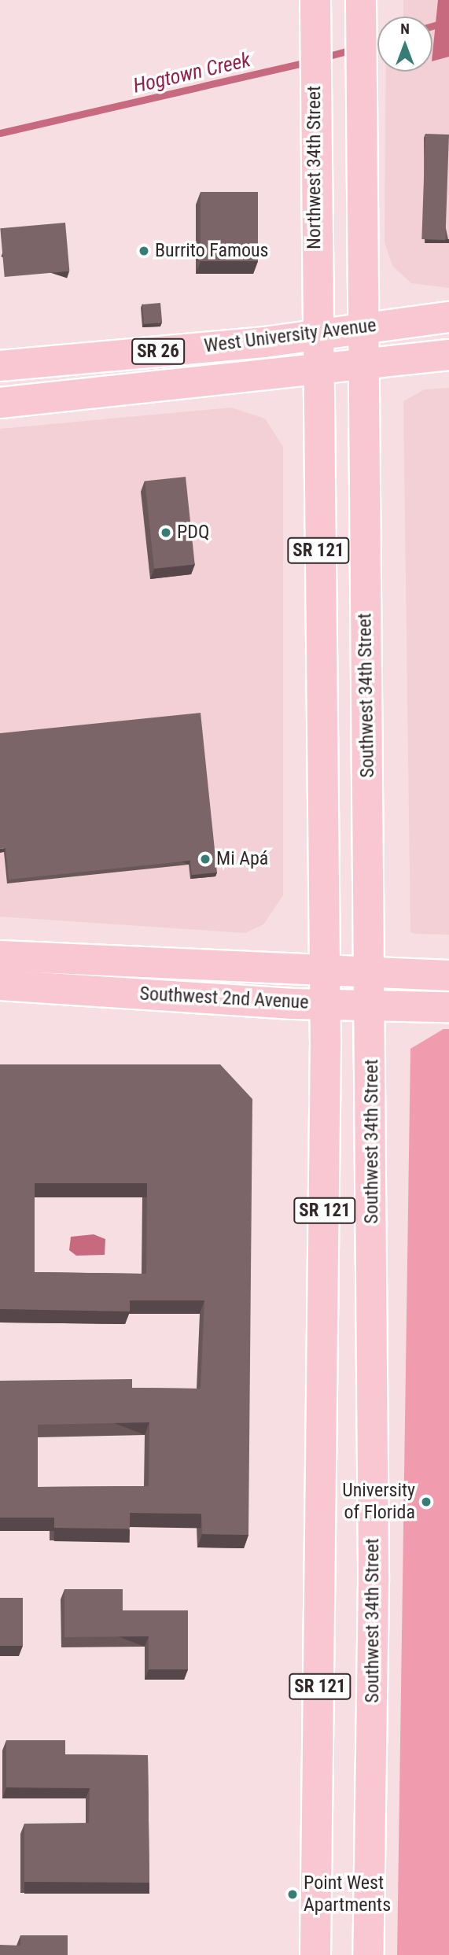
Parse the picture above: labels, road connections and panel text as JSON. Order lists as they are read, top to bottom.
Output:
{
  "streets": {
    "main road": [
      "Northwest 34th Street",
      "West University Avenue",
      "SR 26",
      "SR 121",
      "Southwest 34th Street",
      "Southwest 2nd Avenue"
    ]
  },
  "crossings": [
    ["Northwest 34th Street", "West University Avenue"],
    ["Northwest 34th Street", "SR 121"],
    ["West University Avenue", "SR 121"],
    ["West University Avenue", "Southwest 34th Street"],
    ["SR 121", "Southwest 34th Street"],
    ["SR 121", "Southwest 2nd Avenue"],
    ["Southwest 34th Street", "Southwest 2nd Avenue"]
  ],
  "water": ["Hogtown Creek"],
  "places": [
    "Burrito Famous",
    "PDQ",
    "Mi Apá",
    "University of Florida",
    "Point West Apartments"
  ],
  "north": "top"
}
